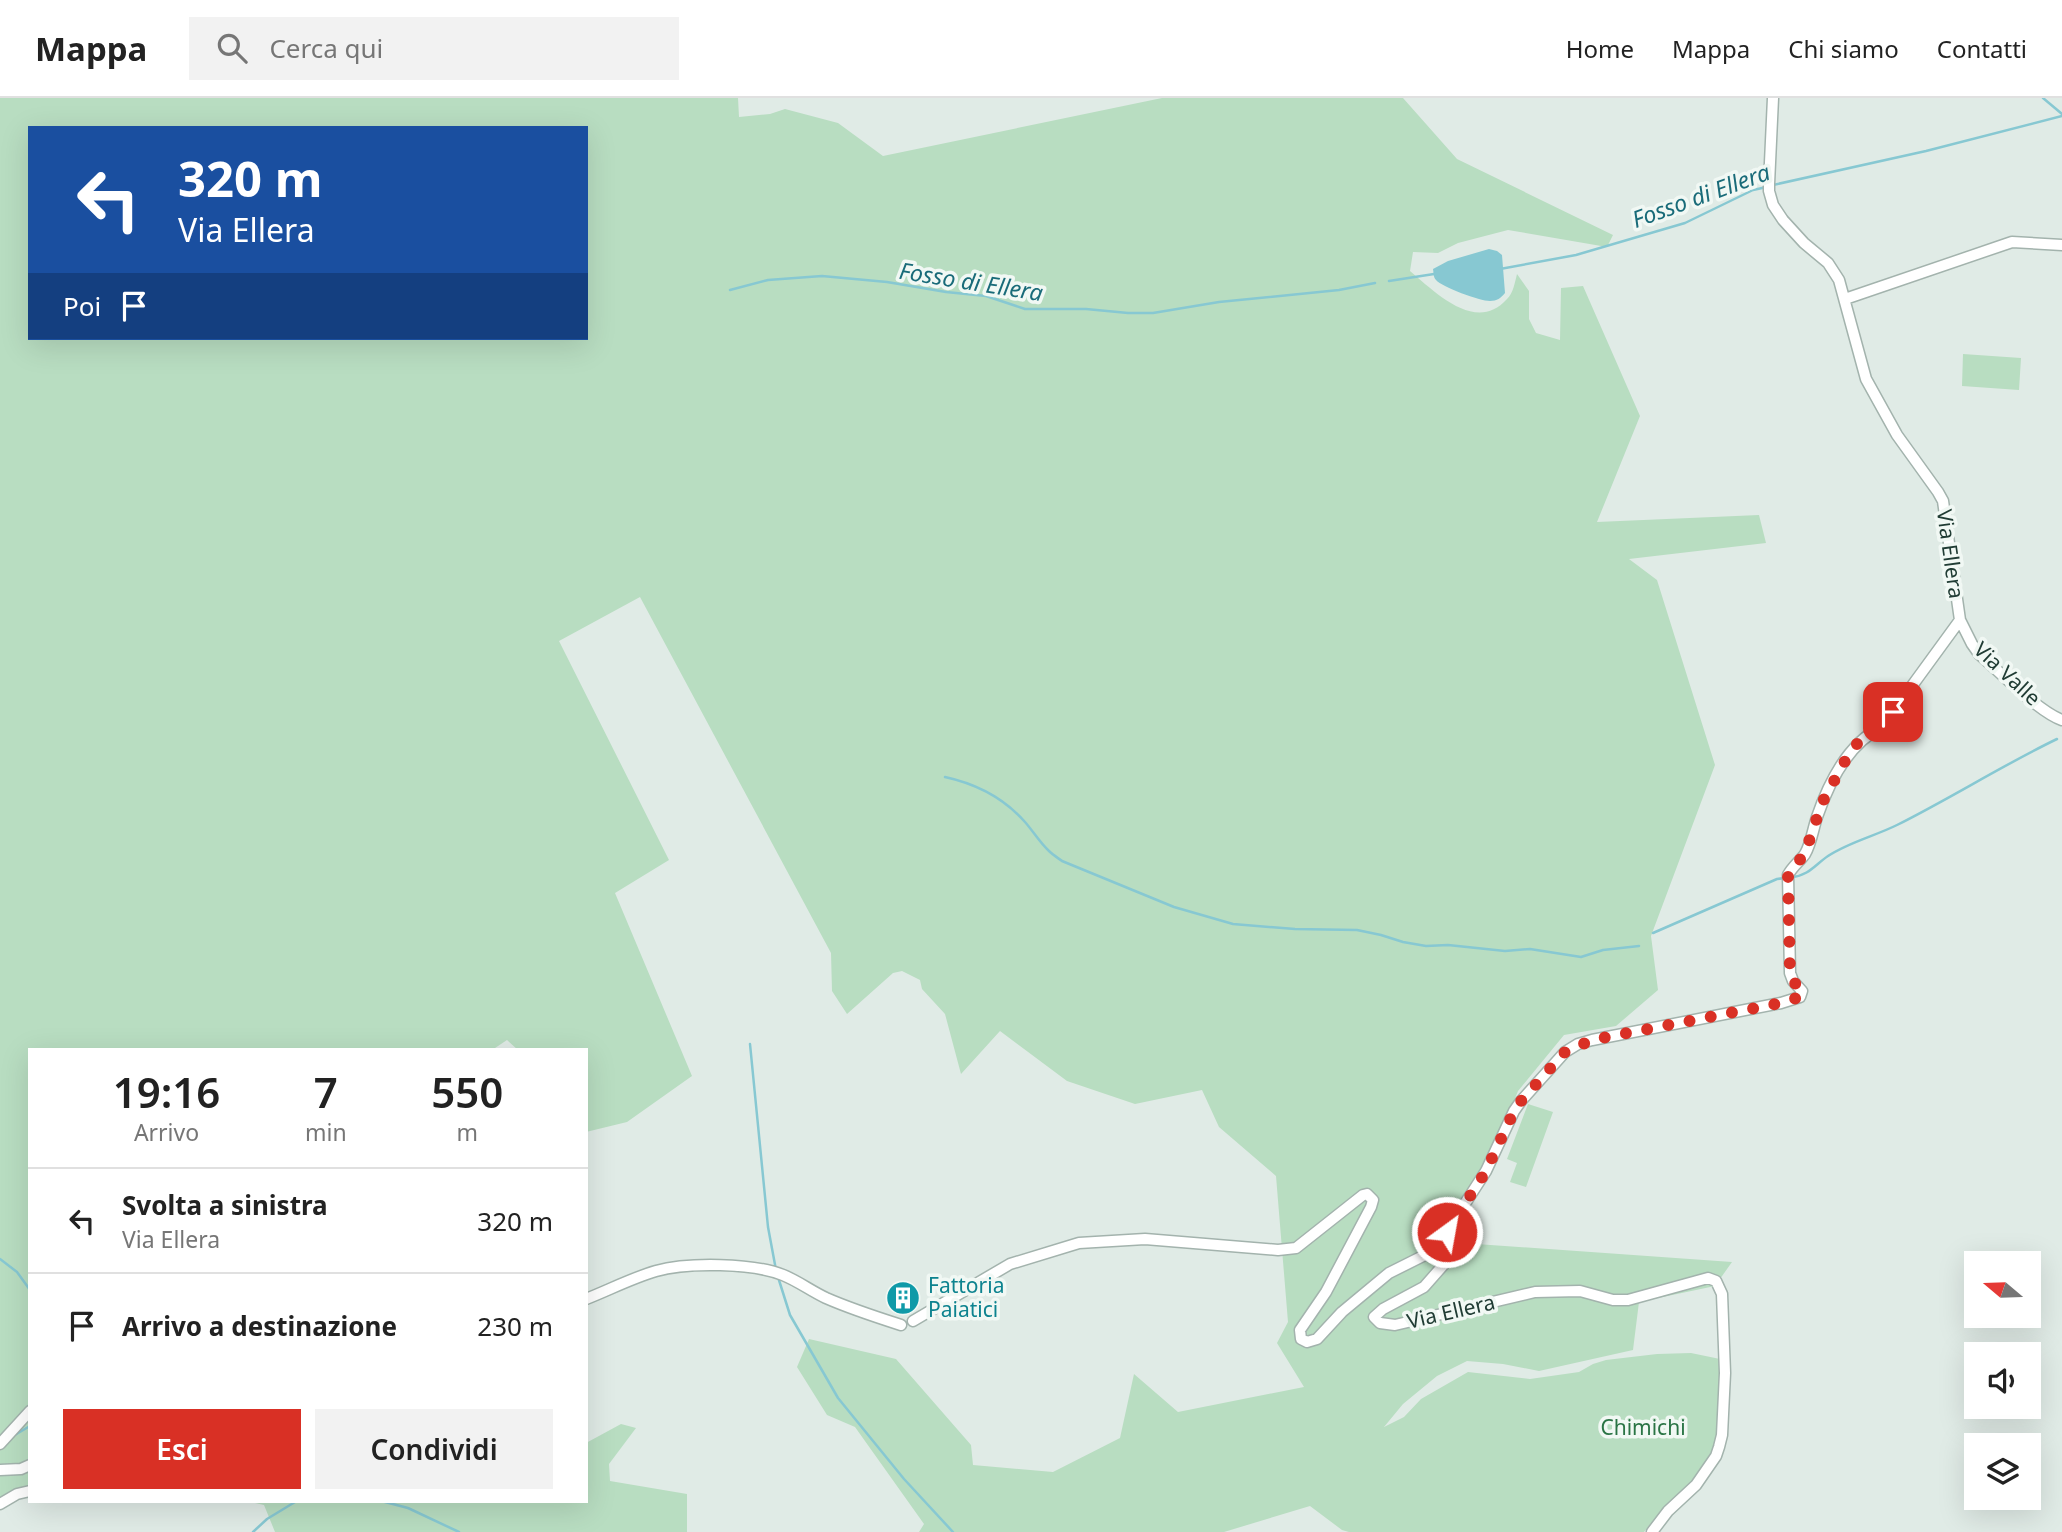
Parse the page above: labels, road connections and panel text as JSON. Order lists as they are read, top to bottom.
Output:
{
  "streets": {
    "street": ["Via Ellera", "Via Valle"]
  },
  "crossings": [
    ["Via Ellera", "Via Valle"]
  ],
  "water": ["Fosso di Ellera"],
  "parks": ["Chimichi"],
  "places": {
    "building": ["Fattoria Paiatici"]
  },
  "north": "left",
  "page": {
    "header": "Mappa",
    "search": "Cerca qui",
    "nav": [
      "Home",
      "Mappa",
      "Chi siamo",
      "Contatti"
    ],
    "turn": ["320 m", "Via Ellera"],
    "then": "Poi",
    "eta": [
      "19:16",
      "Arrivo",
      "7",
      "min",
      "550",
      "m"
    ],
    "list": [
      {
        "name": "Svolta a sinistra",
        "note": "Via Ellera",
        "value": "320 m"
      },
      {
        "name": "Arrivo a destinazione",
        "value": "230 m"
      }
    ],
    "buttons": ["Esci", "Condividi"]
  }
}
